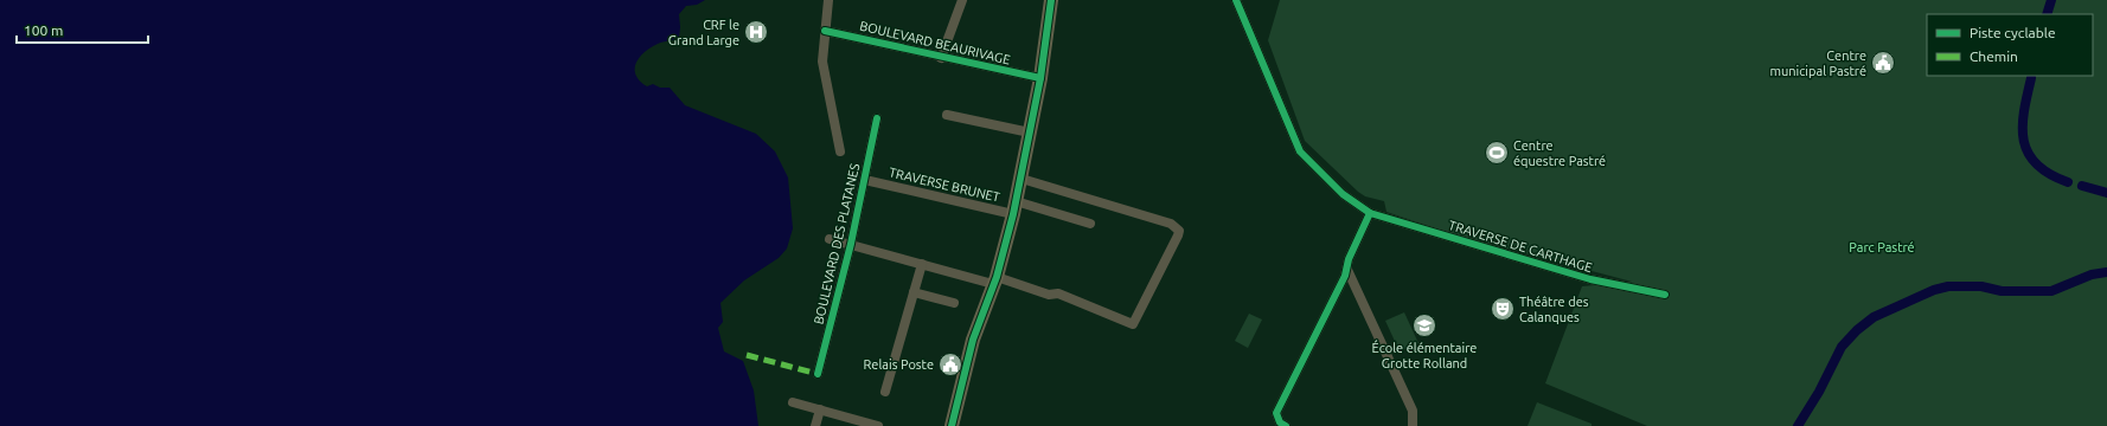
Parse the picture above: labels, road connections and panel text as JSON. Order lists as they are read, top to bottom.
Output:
{
  "streets": {
    "street": [
      "BOULEVARD BEAURIVAGE",
      "TRAVERSE BRUNET",
      "BOULEVARD DES PLATANES",
      "TRAVERSE DE CARTHAGE"
    ]
  },
  "parks": ["Parc Pastré"],
  "places": {
    "hospital": ["CRF le Grand Large"],
    "public building": ["Centre municipal Pastré", "Relais Poste"],
    "sports": ["Centre équestre Pastré"],
    "theatre": ["Théâtre des Calanques"],
    "school or university": ["École élémentaire Grotte Rolland"]
  },
  "legend": ["Piste cyclable", "Chemin"],
  "scale_bar": "100 m"
}
